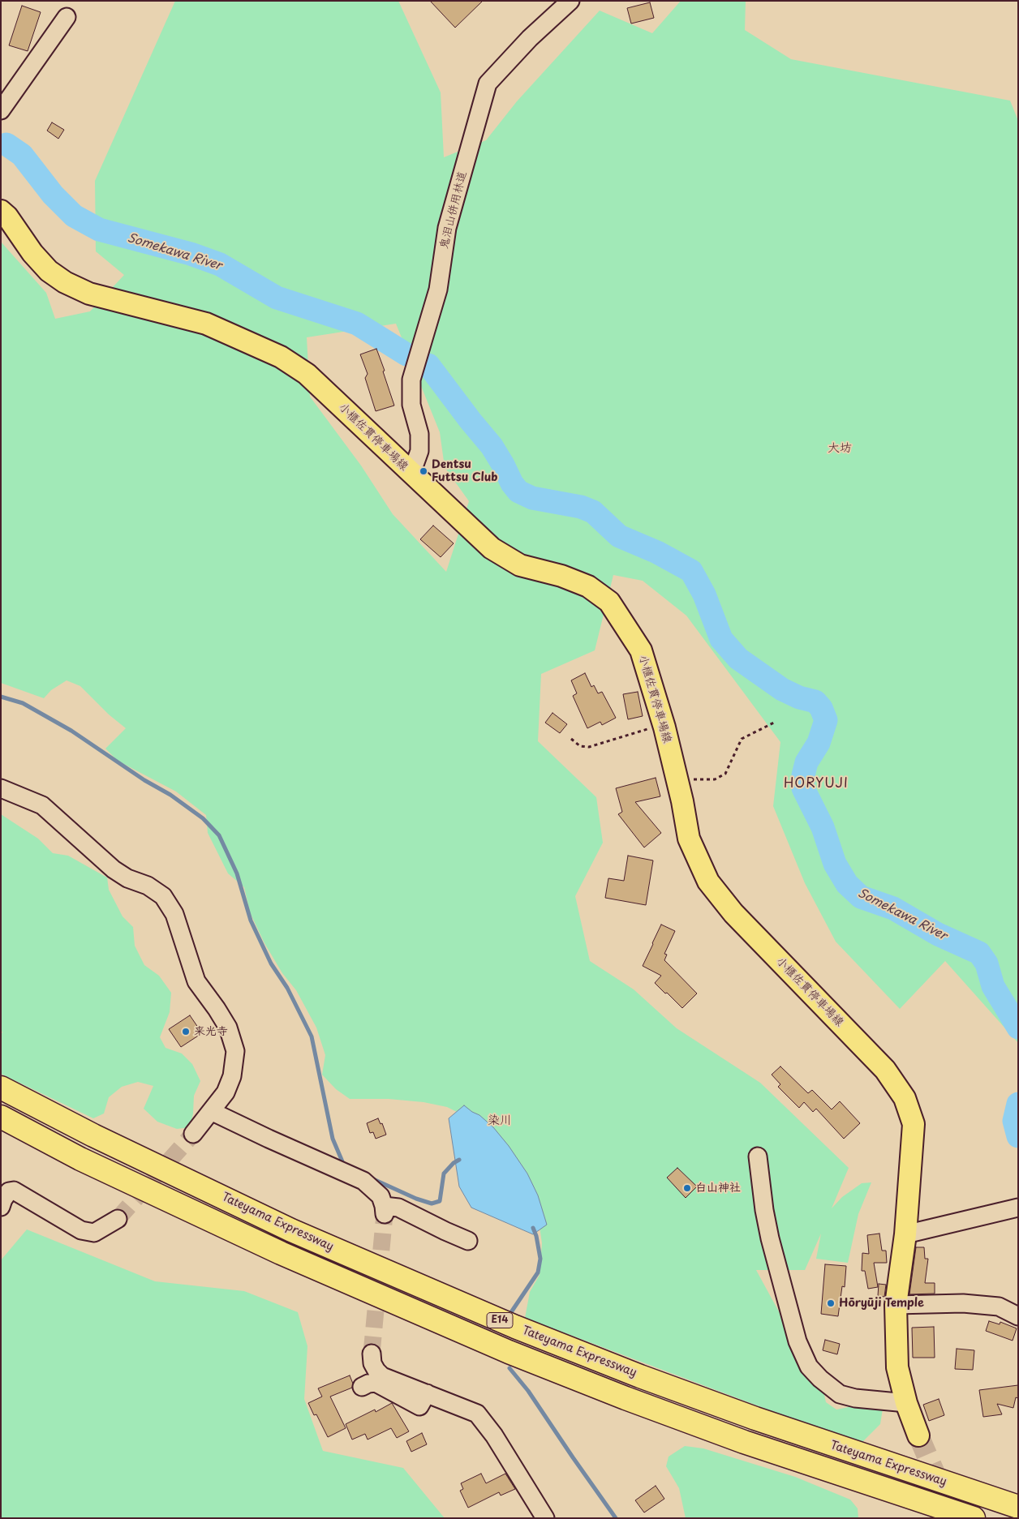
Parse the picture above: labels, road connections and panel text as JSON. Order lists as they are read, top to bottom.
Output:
{
  "streets": {
    "highway": ["Tateyama Expressway", "E14"],
    "main road": ["小櫃佐貫停車場線"],
    "street": ["鬼泪山併用林道"]
  },
  "crossings": [
    ["鬼泪山併用林道", "小櫃佐貫停車場線"]
  ],
  "districts": ["大坊", "HORYUJI", "染川"],
  "water": ["Somekawa River"],
  "places": [
    "Dentsu Futtsu Club",
    "来光寺",
    "白山神社",
    "Hōryūji Temple"
  ]
}
